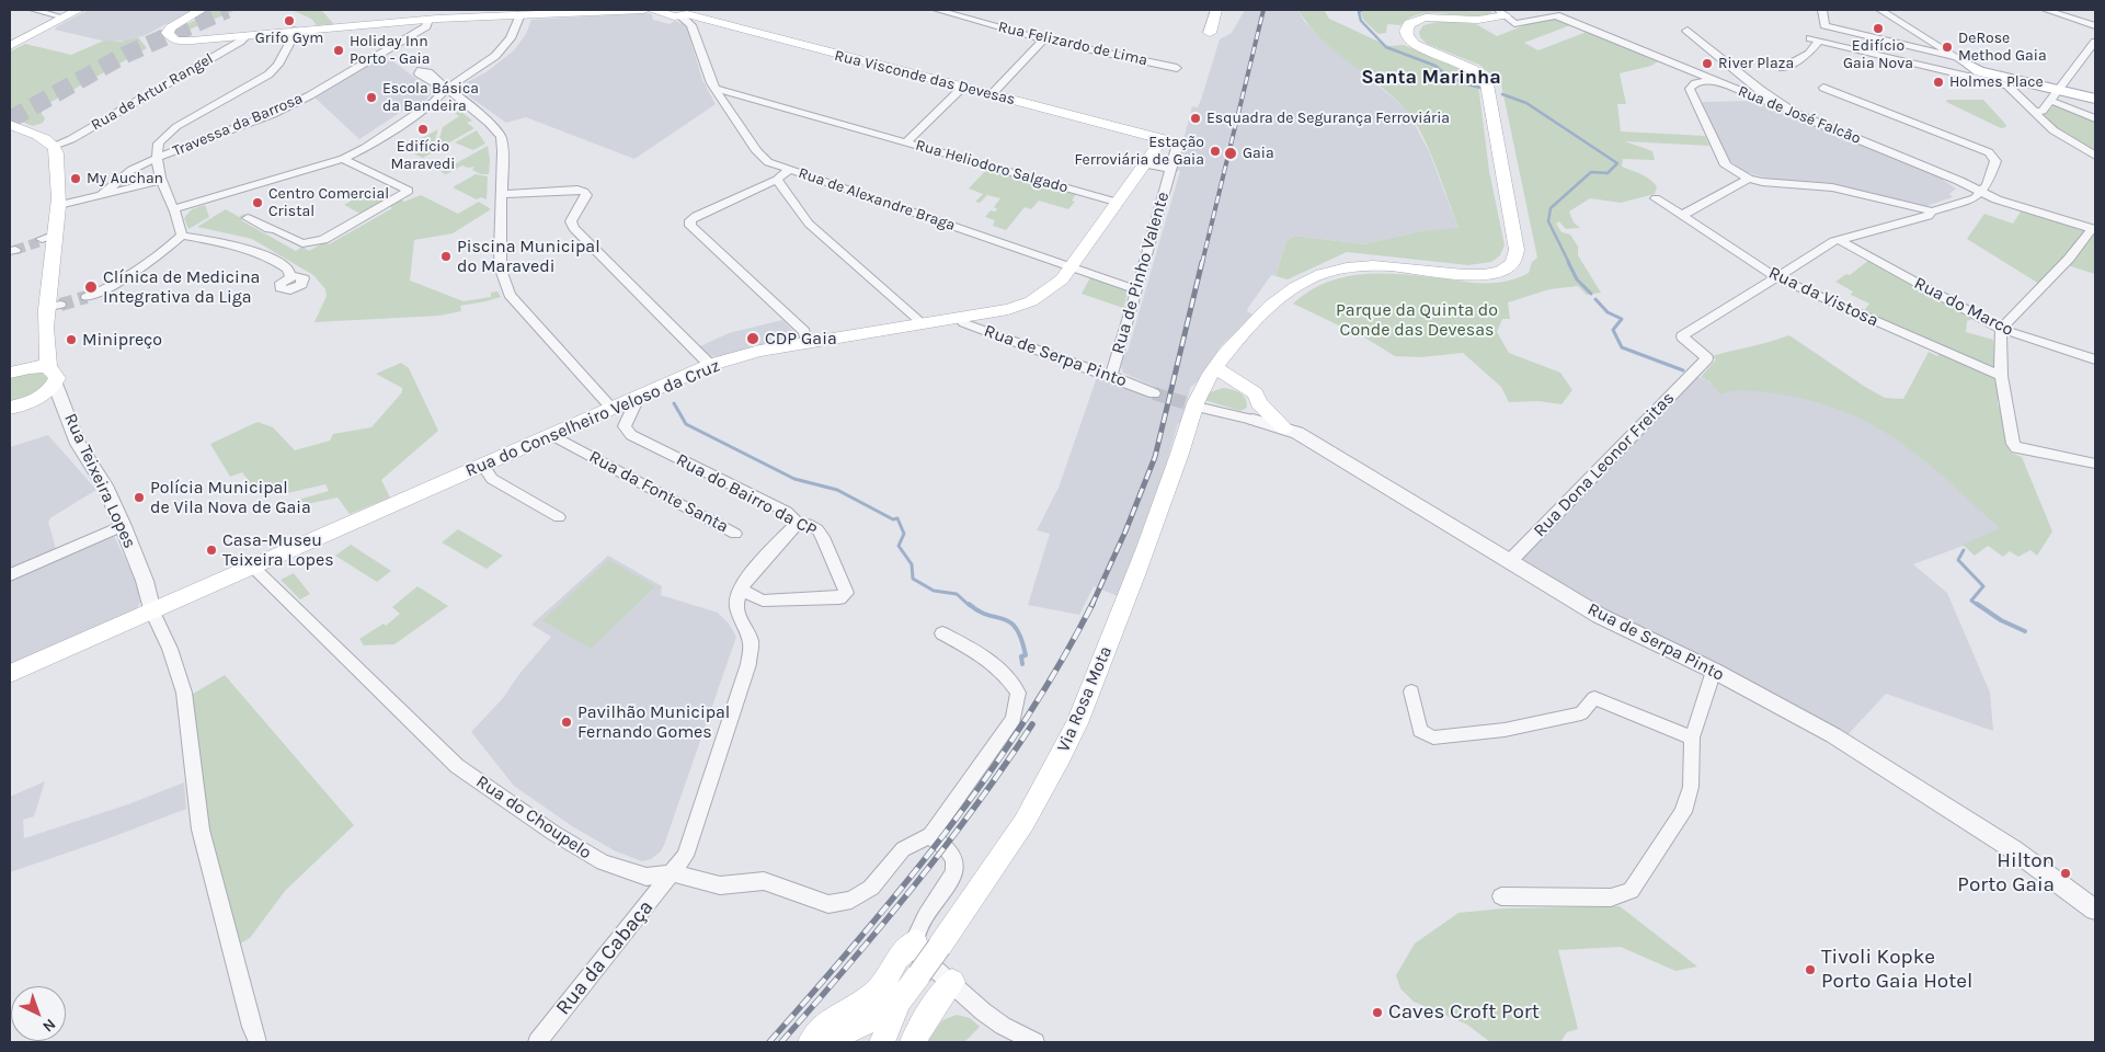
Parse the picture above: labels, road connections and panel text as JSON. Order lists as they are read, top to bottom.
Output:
{
  "streets": {
    "main road": ["Rua Visconde das Devesas", "Rua do Conselheiro Veloso da Cruz", "Via Rosa Mota"],
    "street": [
      "Rua Felizardo de Lima",
      "Rua de Artur Rangel",
      "Rua de José Falcão",
      "Travessa da Barrosa",
      "Rua Heliodoro Salgado",
      "Rua de Alexandre Braga",
      "Rua de Pinho Valente",
      "Rua da Vistosa",
      "Rua do Marco",
      "Rua de Serpa Pinto",
      "Rua Dona Leonor Freitas",
      "Rua Teixeira Lopes",
      "Rua da Fonte Santa",
      "Rua do Bairro da CP",
      "Rua do Choupelo",
      "Rua da Cabaça"
    ]
  },
  "crossings": [
    ["Rua Visconde das Devesas", "Rua Heliodoro Salgado"],
    ["Rua Visconde das Devesas", "Rua de Alexandre Braga"],
    ["Rua Visconde das Devesas", "Rua de Pinho Valente"],
    ["Rua Visconde das Devesas", "Rua do Conselheiro Veloso da Cruz"],
    ["Rua de José Falcão", "Via Rosa Mota"],
    ["Rua Heliodoro Salgado", "Rua do Conselheiro Veloso da Cruz"],
    ["Rua de Alexandre Braga", "Rua de Pinho Valente"],
    ["Rua de Alexandre Braga", "Rua do Conselheiro Veloso da Cruz"],
    ["Rua de Pinho Valente", "Rua de Serpa Pinto"],
    ["Rua de Pinho Valente", "Rua do Conselheiro Veloso da Cruz"],
    ["Rua da Vistosa", "Rua Dona Leonor Freitas"],
    ["Rua de Serpa Pinto", "Rua do Conselheiro Veloso da Cruz"],
    ["Rua de Serpa Pinto", "Rua Dona Leonor Freitas"],
    ["Rua do Conselheiro Veloso da Cruz", "Rua Teixeira Lopes"],
    ["Rua do Conselheiro Veloso da Cruz", "Rua da Fonte Santa"],
    ["Rua do Conselheiro Veloso da Cruz", "Rua do Bairro da CP"],
    ["Rua do Conselheiro Veloso da Cruz", "Rua do Choupelo"],
    ["Rua do Bairro da CP", "Rua da Cabaça"],
    ["Rua do Choupelo", "Rua da Cabaça"]
  ],
  "districts": ["Santa Marinha"],
  "parks": ["Parque da Quinta do Conde das Devesas"],
  "places": [
    "Grifo Gym",
    "Edifício Gaia Nova",
    "DeRose Method Gaia",
    "Holiday Inn Porto - Gaia",
    "River Plaza",
    "Holmes Place",
    "Escola Básica da Bandeira",
    "Esquadra de Segurança Ferroviária",
    "Edifício Maravedi",
    "Estação Ferroviária de Gaia",
    "Gaia",
    "My Auchan",
    "Centro Comercial Cristal",
    "Piscina Municipal do Maravedi",
    "Clínica de Medicina Integrativa da Liga",
    "CDP Gaia",
    "Minipreço",
    "Polícia Municipal de Vila Nova de Gaia",
    "Casa-Museu Teixeira Lopes",
    "Pavilhão Municipal Fernando Gomes",
    "Hilton Porto Gaia",
    "Tivoli Kopke Porto Gaia Hotel",
    "Caves Croft Port"
  ],
  "north": "bottom right"
}
